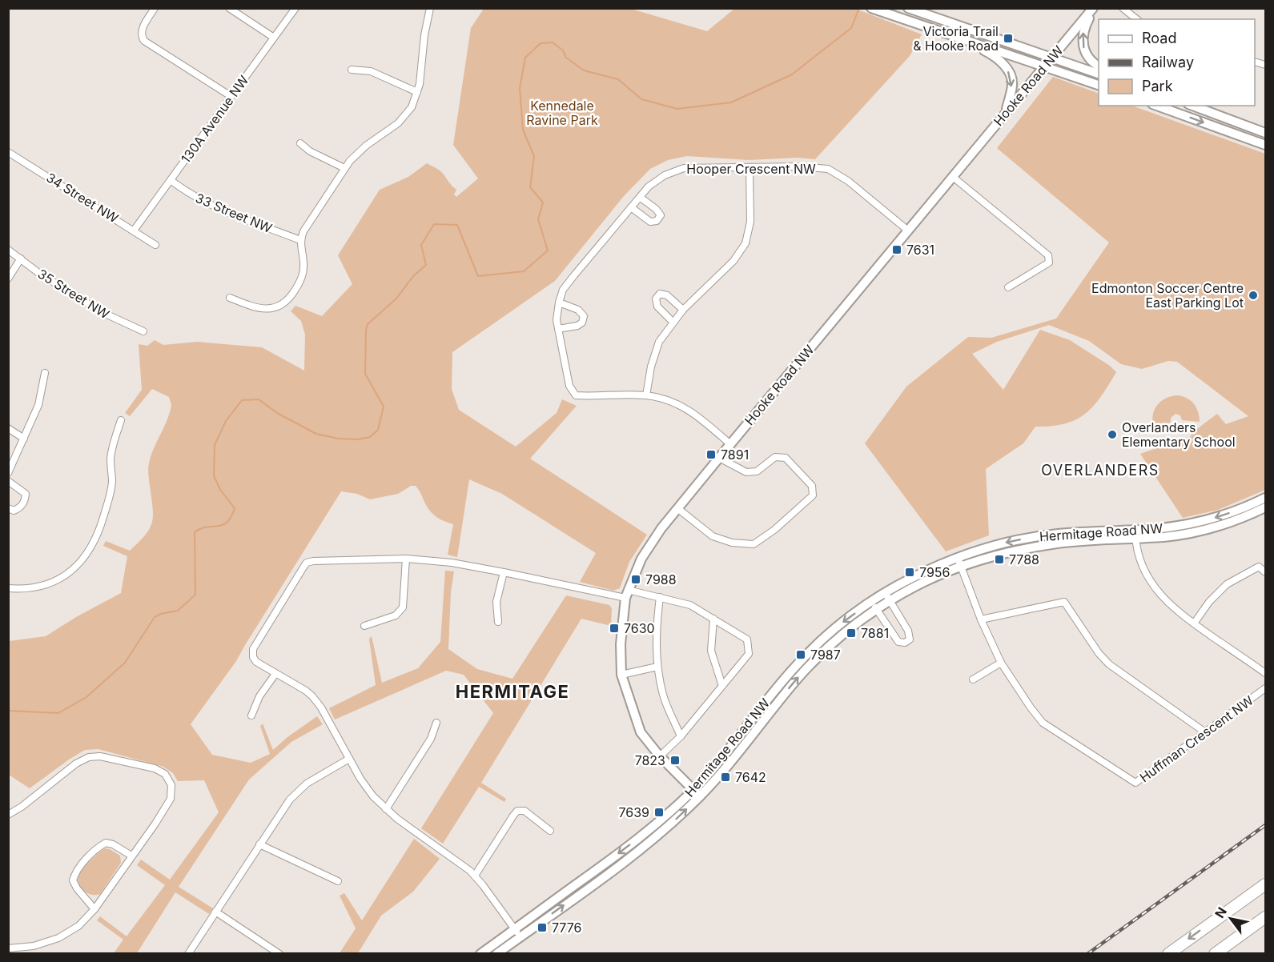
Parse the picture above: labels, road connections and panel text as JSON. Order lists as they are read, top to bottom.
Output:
{
  "streets": {
    "street": [
      "Hooke Road NW",
      "130A Avenue NW",
      "Hooper Crescent NW",
      "34 Street NW",
      "33 Street NW",
      "35 Street NW",
      "Hermitage Road NW",
      "Huffman Crescent NW"
    ]
  },
  "crossings": [
    ["Hooke Road NW", "Hooper Crescent NW"],
    ["Hooke Road NW", "Hermitage Road NW"],
    ["130A Avenue NW", "34 Street NW"],
    ["130A Avenue NW", "33 Street NW"],
    ["Hermitage Road NW", "Huffman Crescent NW"]
  ],
  "districts": ["OVERLANDERS", "HERMITAGE"],
  "parks": ["Kennedale Ravine Park"],
  "places": {
    "transit": [
      "Victoria Trail & Hooke Road",
      "7631",
      "7891",
      "7788",
      "7956",
      "7988",
      "7630",
      "7881",
      "7987",
      "7823",
      "7642",
      "7639",
      "7776"
    ],
    "other": ["Edmonton Soccer Centre East Parking Lot", "Overlanders Elementary School"]
  },
  "legend": ["Road", "Railway", "Park"],
  "north": "top left"
}
